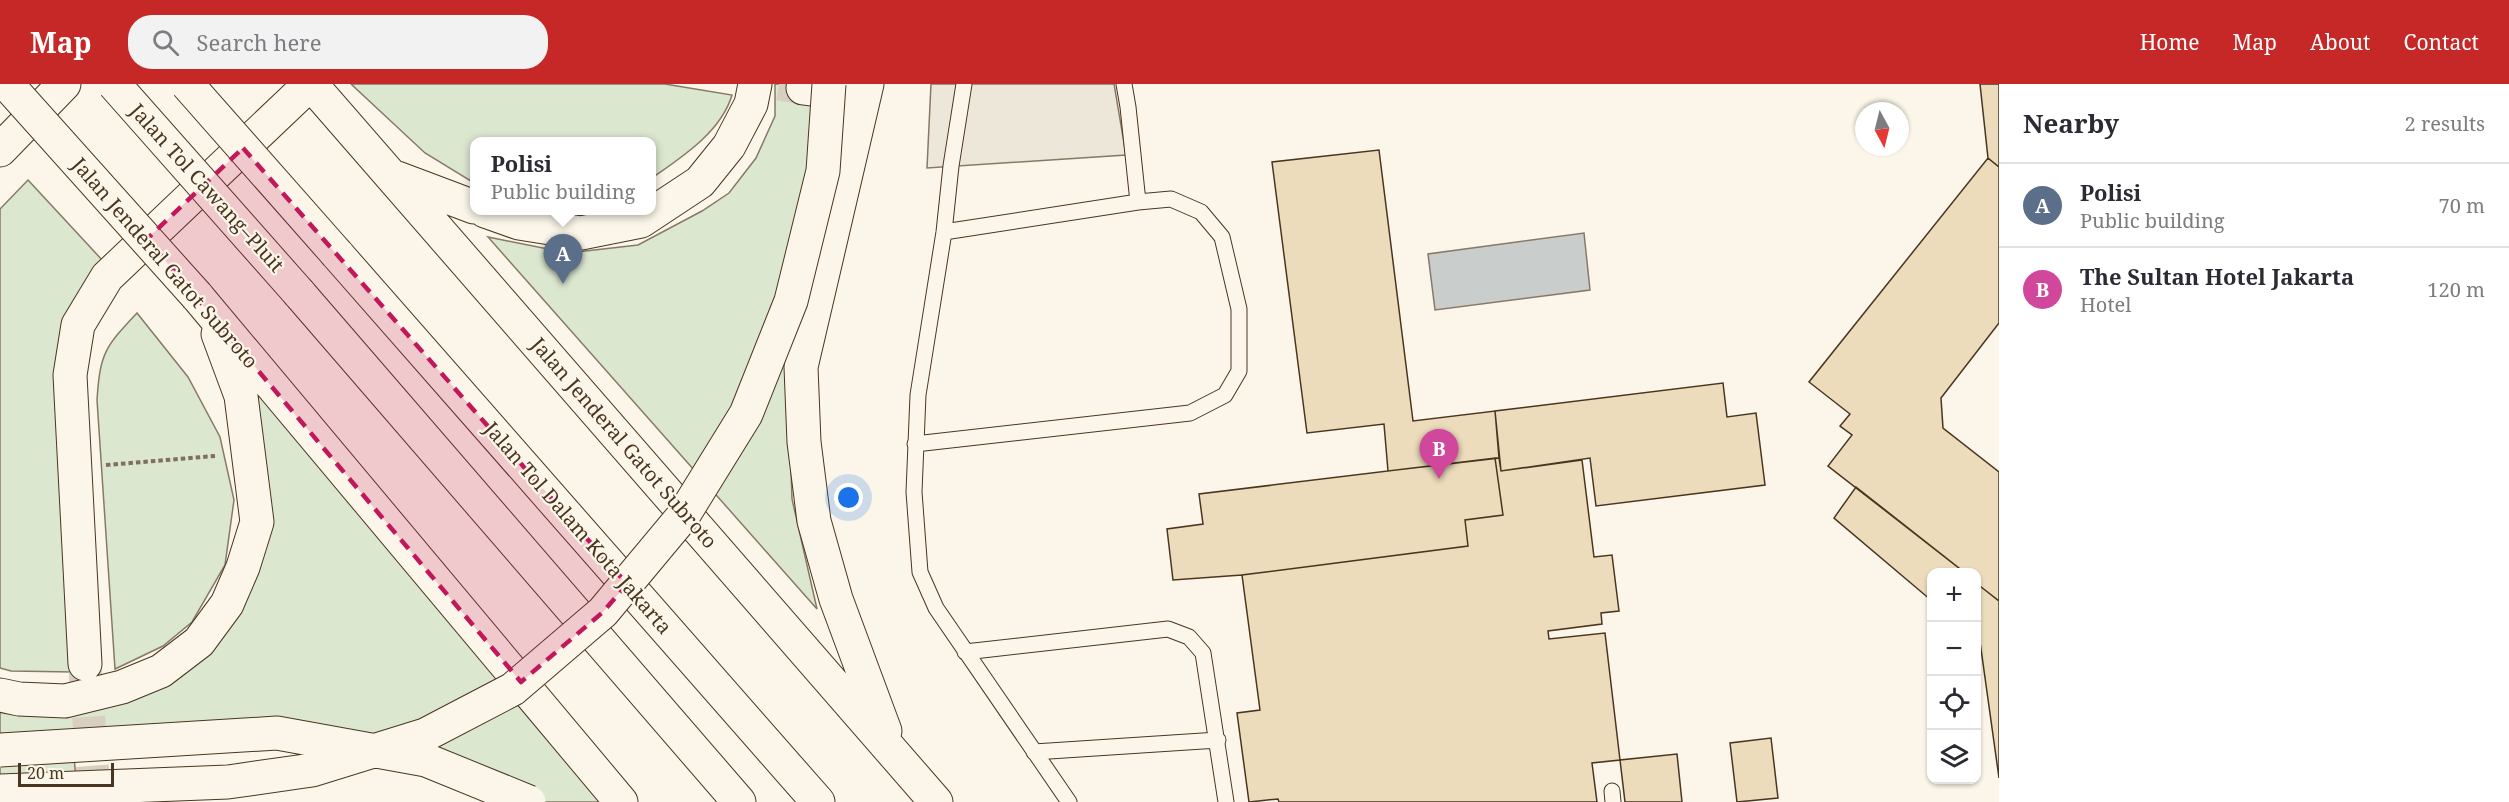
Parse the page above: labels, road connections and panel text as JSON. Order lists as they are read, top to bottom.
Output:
{
  "streets": {
    "main road": ["Jalan Tol Cawang–Pluit", "Jalan Jenderal Gatot Subroto", "Jalan Tol Dalam Kota Jakarta"]
  },
  "scale_bar": "20 m",
  "north": "bottom",
  "page": {
    "header": "Map",
    "search": "Search here",
    "nav": [
      "Home",
      "Map",
      "About",
      "Contact"
    ],
    "heading": ["Nearby", "2 results"],
    "popup": ["Polisi", "Public building"],
    "list": [
      {
        "mark": "A",
        "name": "Polisi",
        "note": "Public building",
        "value": "70 m"
      },
      {
        "mark": "B",
        "name": "The Sultan Hotel Jakarta",
        "note": "Hotel",
        "value": "120 m"
      }
    ],
    "pins": ["A", "B"],
    "map_buttons": ["+", "−"],
    "scale": "20 m"
  }
}
